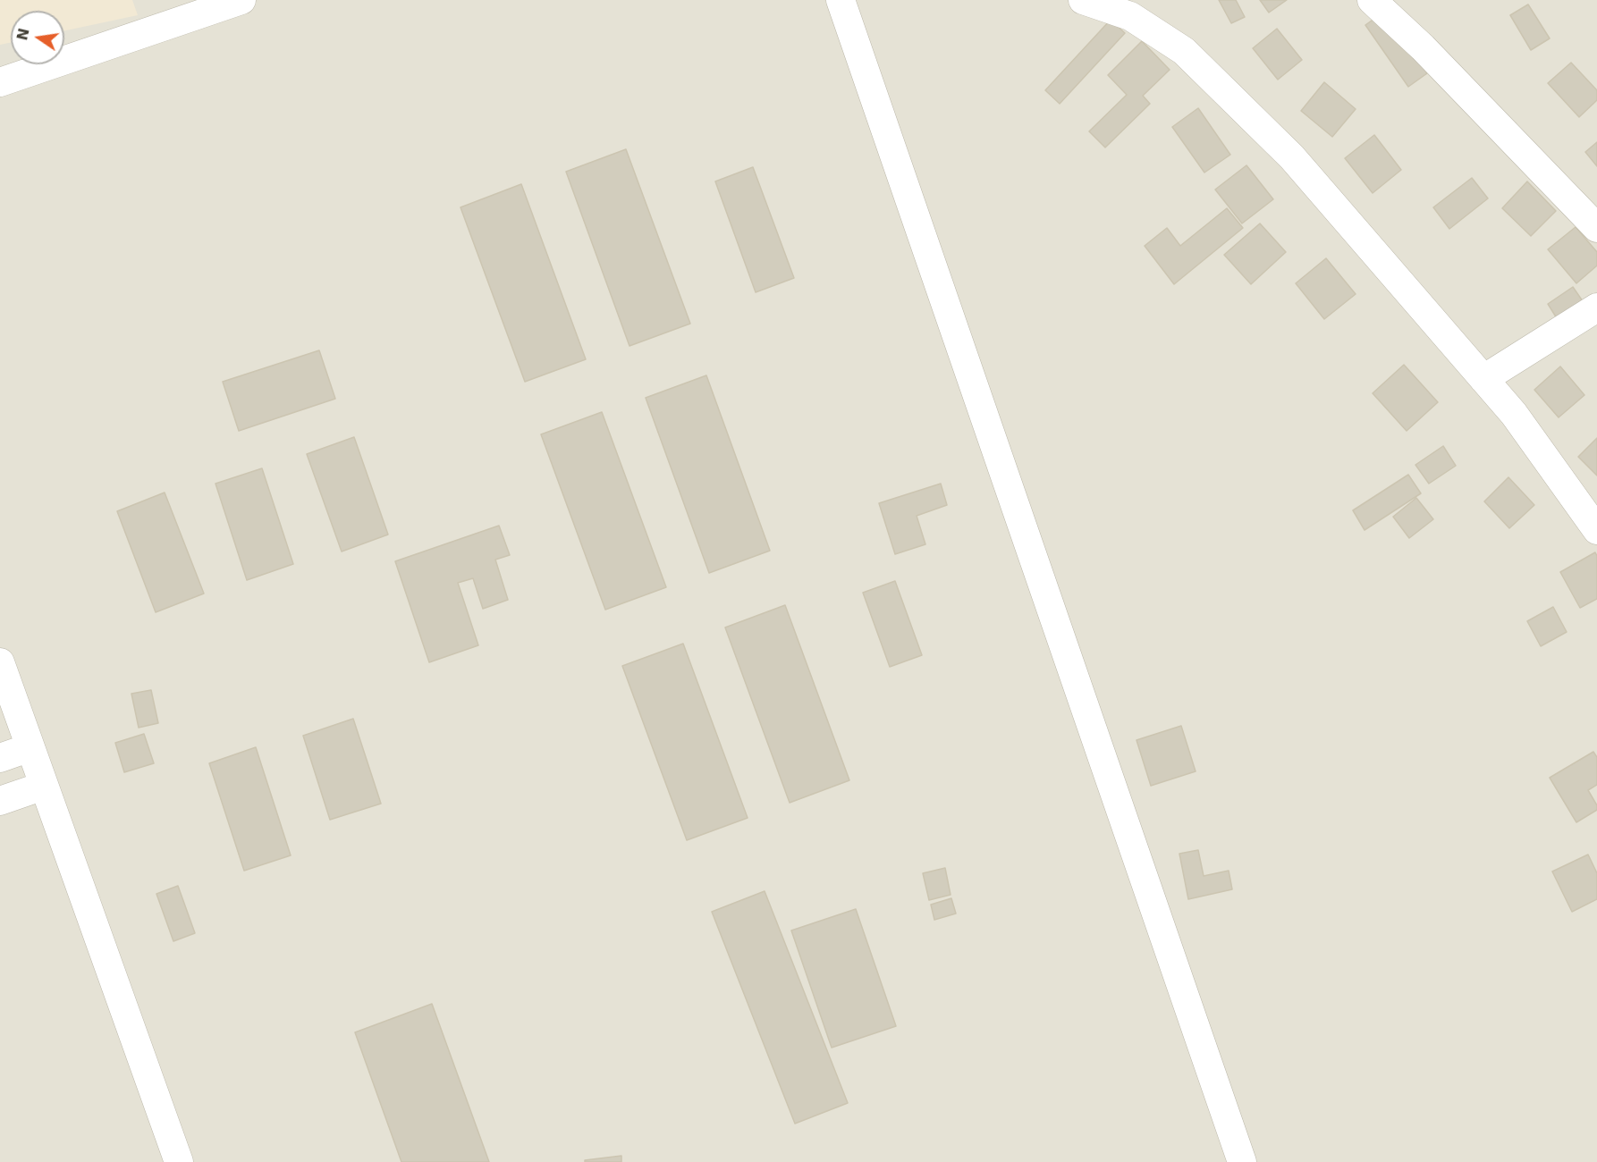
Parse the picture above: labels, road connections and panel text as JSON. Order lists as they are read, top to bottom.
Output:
{
  "north": "left"
}
